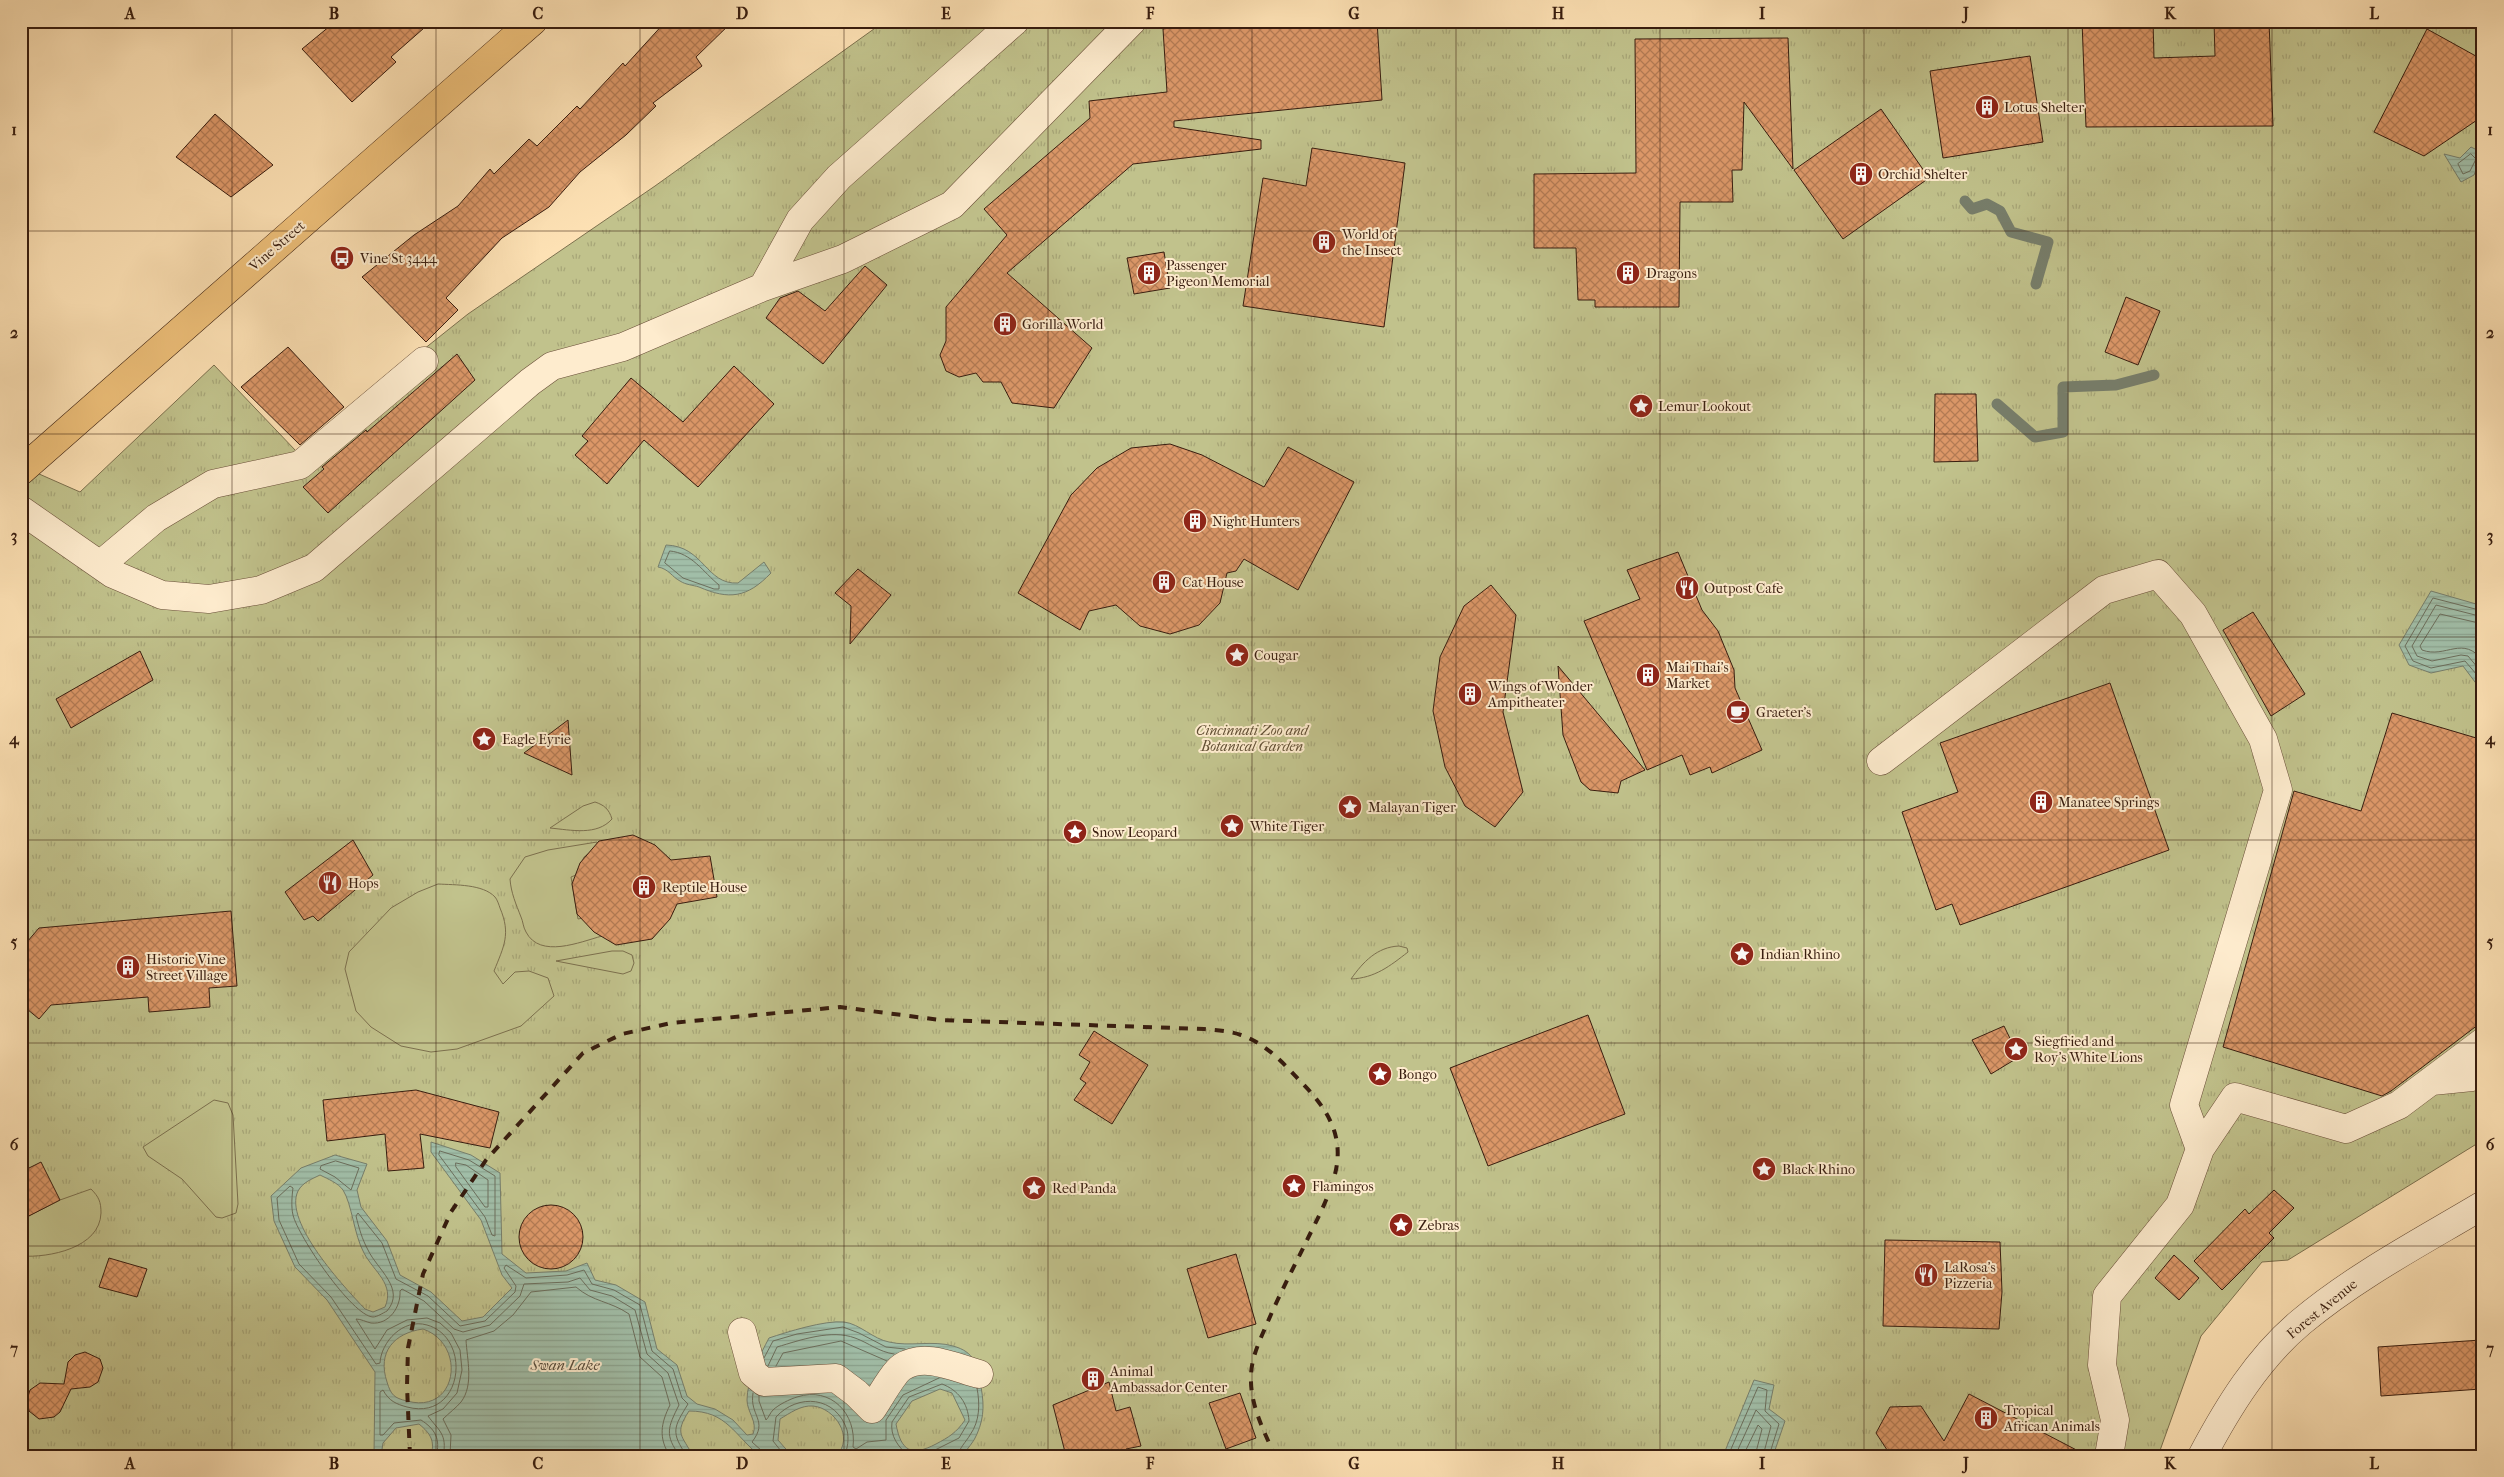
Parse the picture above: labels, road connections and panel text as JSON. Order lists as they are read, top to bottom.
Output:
{
  "streets": {
    "main road": ["Vine Street"],
    "street": ["Forest Avenue"]
  },
  "water": ["Swan Lake"],
  "parks": ["Cincinnati Zoo and Botanical Garden"],
  "places": {
    "building": [
      "Lotus Shelter",
      "Orchid Shelter",
      "World of the Insect",
      "Passenger Pigeon Memorial",
      "Dragons",
      "Gorilla World",
      "Night Hunters",
      "Cat House",
      "Mai Thai's Market",
      "Wings of Wonder Ampitheater",
      "Manatee Springs",
      "Reptile House",
      "Historic Vine Street Village",
      "Animal Ambassador Center",
      "Tropical African Animals"
    ],
    "bus stop": ["Vine St 3444"],
    "place": [
      "Lemur Lookout",
      "Cougar",
      "Eagle Eyrie",
      "Malayan Tiger",
      "White Tiger",
      "Snow Leopard",
      "Indian Rhino",
      "Siegfried and Roy's White Lions",
      "Bongo",
      "Black Rhino",
      "Flamingos",
      "Red Panda",
      "Zebras"
    ],
    "restaurant": ["Outpost Cafe", "Hops", "LaRosa's Pizzeria"],
    "cafe": ["Graeter's"]
  },
  "grid": {
    "columns": [
      "A",
      "B",
      "C",
      "D",
      "E",
      "F",
      "G",
      "H",
      "I",
      "J",
      "K",
      "L"
    ],
    "rows": [
      "1",
      "2",
      "3",
      "4",
      "5",
      "6",
      "7"
    ]
  }
}
